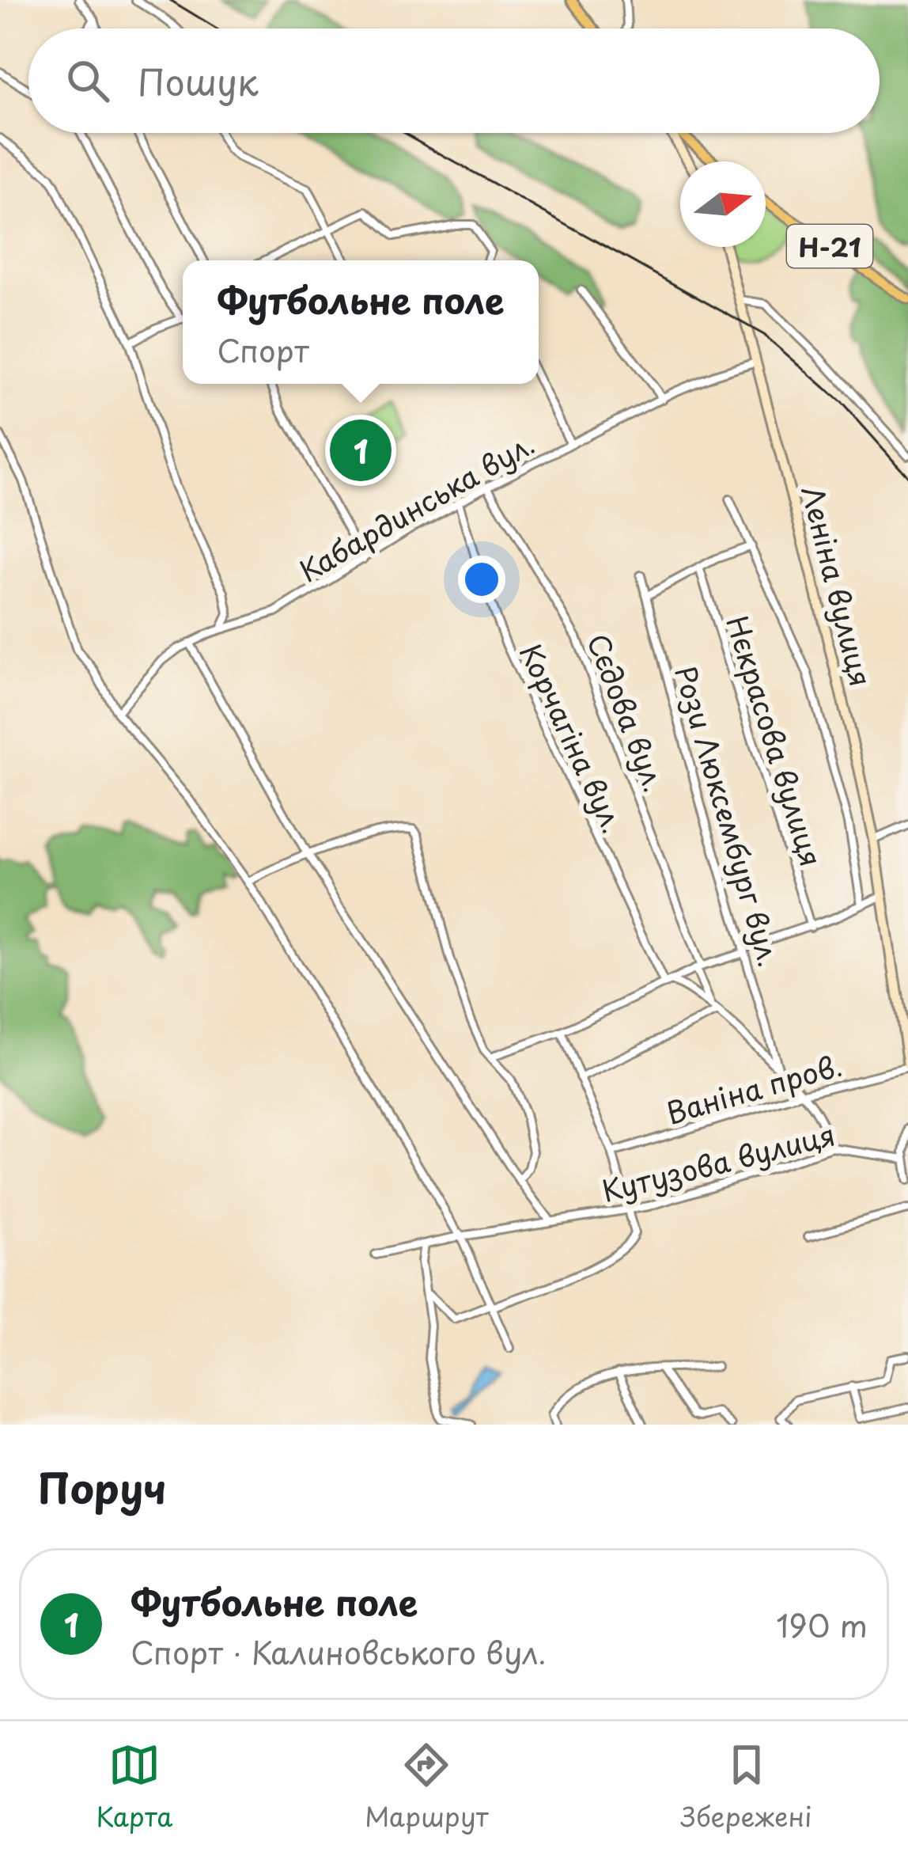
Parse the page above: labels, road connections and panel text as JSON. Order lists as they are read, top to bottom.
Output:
{
  "streets": {
    "main road": ["Н-21", "Леніна вулиця"],
    "street": [
      "Кабардинська вул.",
      "Сєдова вул.",
      "Корчагіна вул.",
      "Нєкрасова вулиця",
      "Рози Люксембург вул.",
      "Ваніна пров.",
      "Кутузова вулиця"
    ]
  },
  "crossings": [
    ["Кабардинська вул.", "Леніна вулиця"],
    ["Кабардинська вул.", "Сєдова вул."],
    ["Кабардинська вул.", "Корчагіна вул."],
    ["Леніна вулиця", "Ваніна пров."]
  ],
  "north": "right",
  "page": {
    "search": "Пошук",
    "popup": ["Футбольне поле", "Спорт"],
    "pins": "1",
    "heading": "Поруч",
    "list": [
      {
        "mark": "1",
        "name": "Футбольне поле",
        "note": "Спорт · Калиновського вул.",
        "value": "190 m"
      }
    ],
    "nav": ["Карта", "Маршрут", "Збережені"]
  }
}
